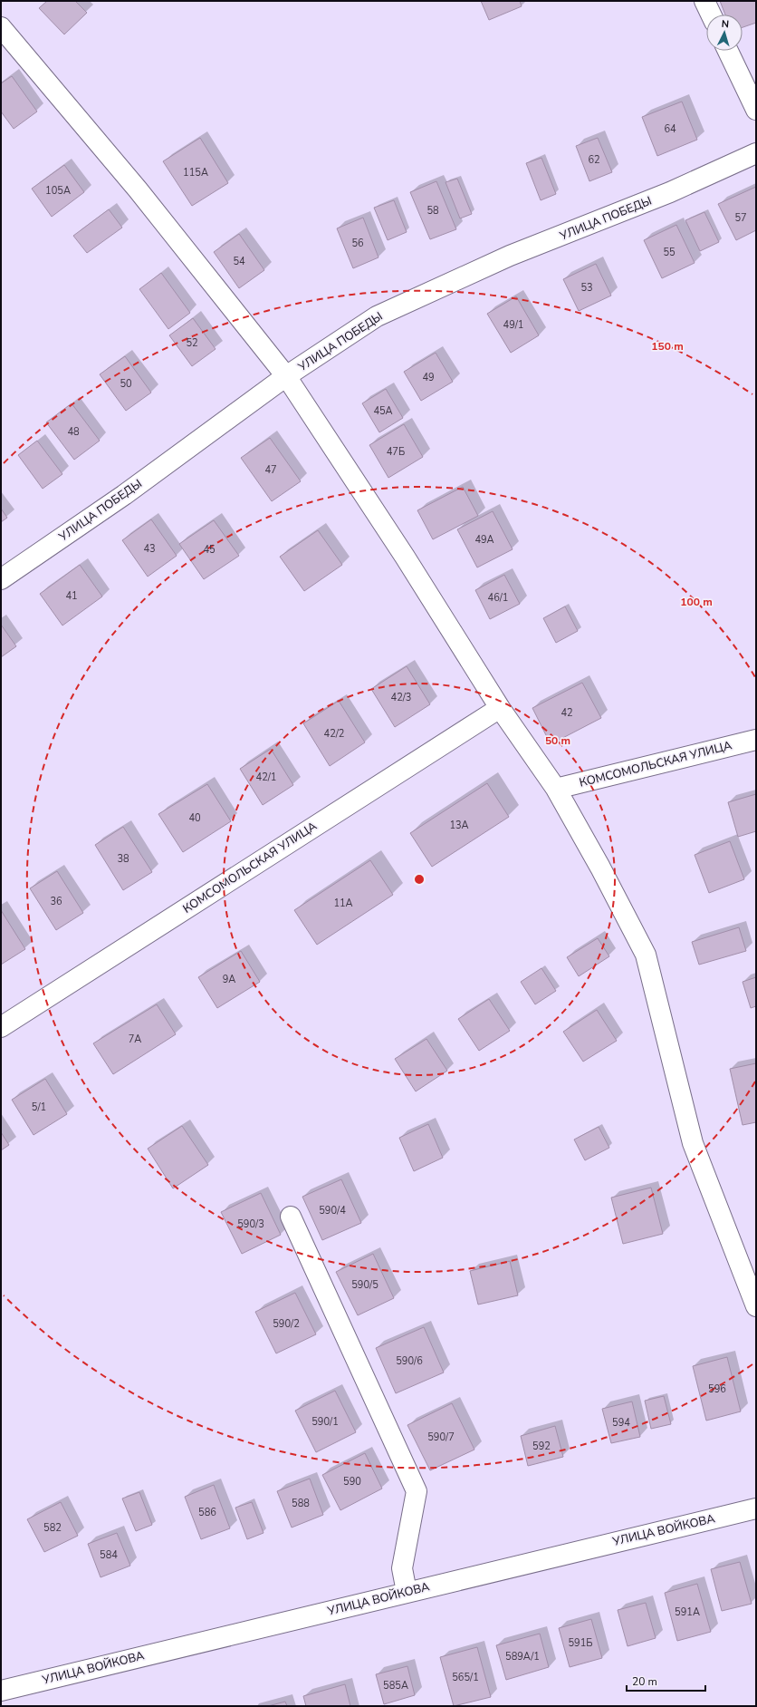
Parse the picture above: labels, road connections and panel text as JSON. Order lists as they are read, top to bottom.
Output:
{
  "streets": {
    "street": ["УЛИЦА ПОБЕДЫ", "КОМСОМОЛЬСКАЯ УЛИЦА", "УЛИЦА ВОЙКОВА"]
  },
  "house_numbers": [
    "64",
    "62",
    "115А",
    "105А",
    "58",
    "57",
    "56",
    "55",
    "54",
    "53",
    "49/1",
    "52",
    "49",
    "50",
    "45А",
    "48",
    "47Б",
    "47",
    "49А",
    "43",
    "45",
    "41",
    "46/1",
    "42/3",
    "42",
    "42/2",
    "42/1",
    "40",
    "13А",
    "38",
    "36",
    "11А",
    "9А",
    "7А",
    "5/1",
    "590/4",
    "590/3",
    "590/5",
    "590/2",
    "590/6",
    "596",
    "590/1",
    "594",
    "590/7",
    "592",
    "590",
    "588",
    "586",
    "582",
    "584",
    "591А",
    "591Б",
    "589А/1",
    "565/1",
    "585А"
  ],
  "scale_bar": "20 m",
  "north": "top",
  "rings": ["150 m", "100 m", "50 m"]
}
